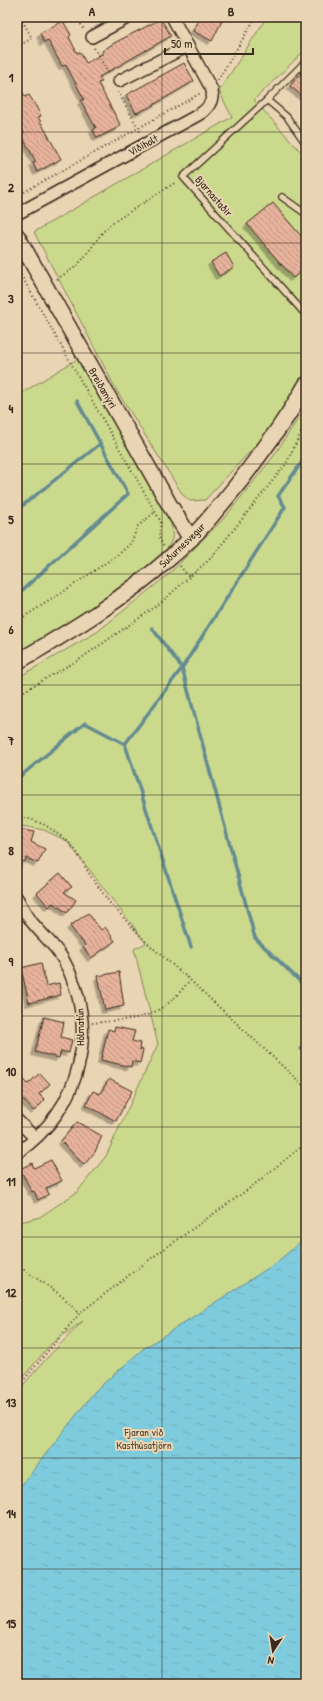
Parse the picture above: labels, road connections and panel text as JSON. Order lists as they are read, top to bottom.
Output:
{
  "streets": {
    "street": [
      "Víðiholt",
      "Breiðamýri",
      "Suðurnesvegur",
      "Hólmatún"
    ],
    "lane": ["Bjarnastaðir"]
  },
  "crossings": [
    ["Breiðamýri", "Suðurnesvegur"]
  ],
  "parks": ["Fjaran við Kasthúsatjörn"],
  "scale_bar": "50 m",
  "north": "bottom",
  "grid": {
    "columns": ["A", "B"],
    "rows": [
      "1",
      "2",
      "3",
      "4",
      "5",
      "6",
      "7",
      "8",
      "9",
      "10",
      "11",
      "12",
      "13",
      "14",
      "15"
    ]
  }
}
